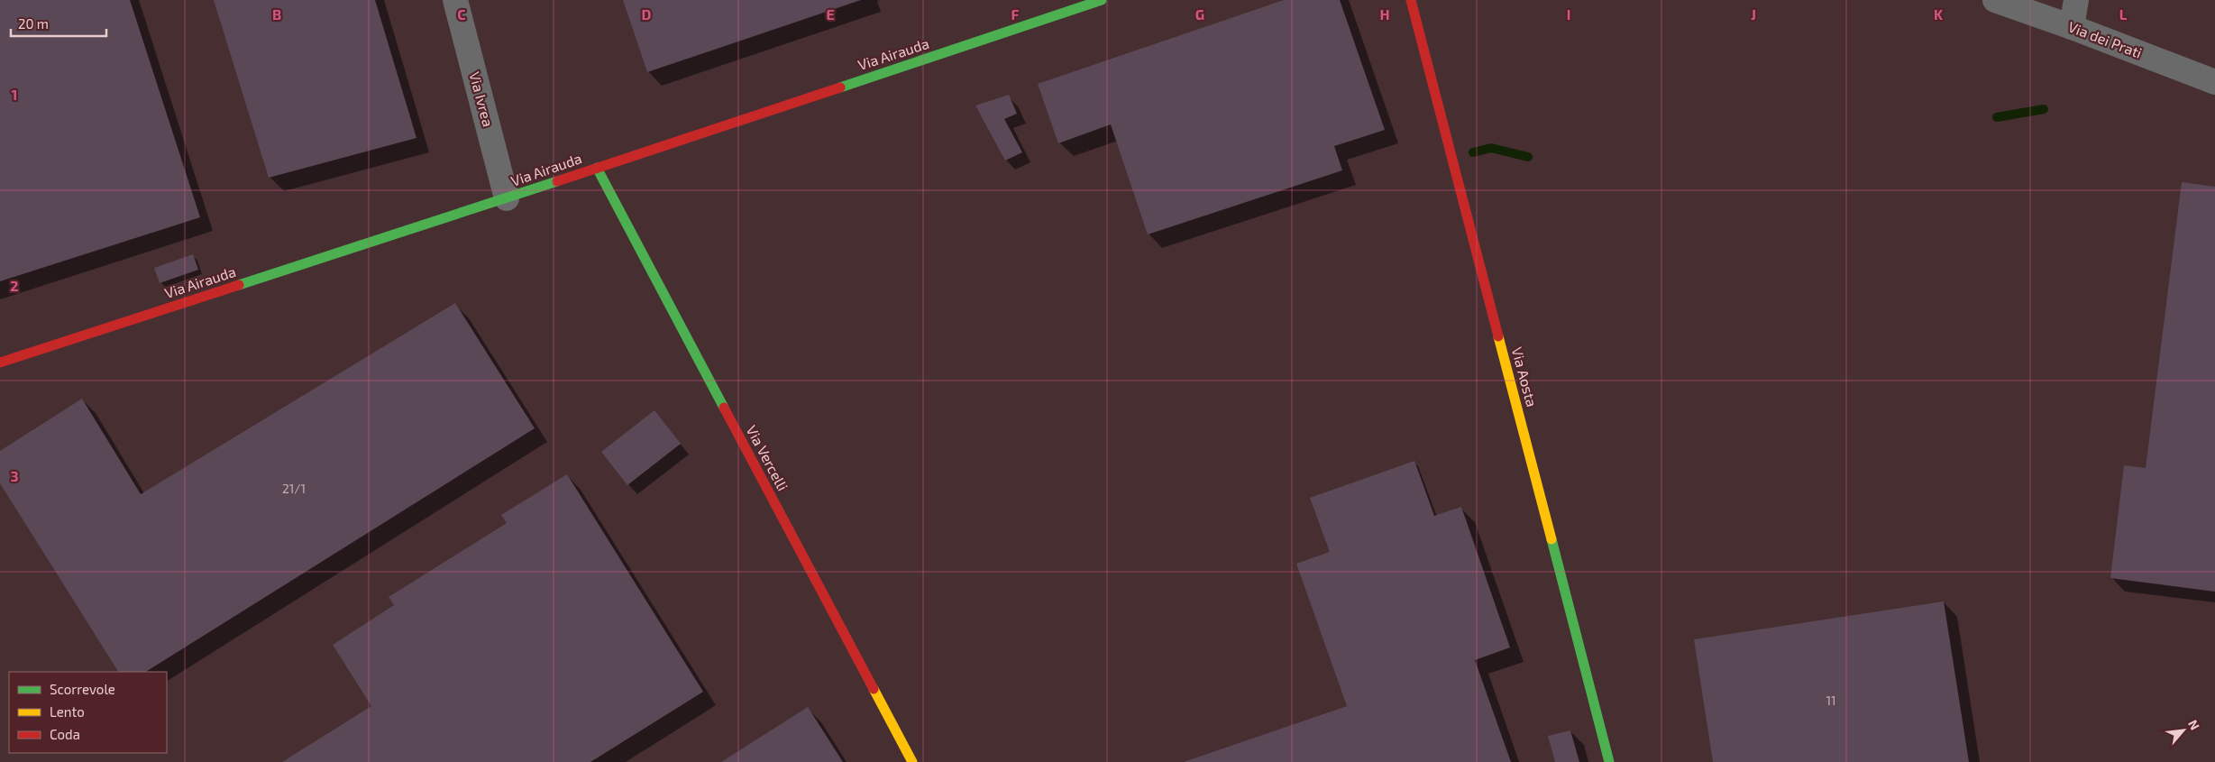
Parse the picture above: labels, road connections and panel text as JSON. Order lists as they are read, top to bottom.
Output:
{
  "streets": {
    "street": [
      "Via dei Prati",
      "Via Airauda",
      "Via Ivrea",
      "Via Aosta",
      "Via Vercelli"
    ]
  },
  "crossings": [
    ["Via Airauda", "Via Ivrea"],
    ["Via Airauda", "Via Vercelli"]
  ],
  "house_numbers": ["21/1", "11"],
  "legend": ["Scorrevole", "Lento", "Coda"],
  "scale_bar": "20 m",
  "north": "top right",
  "grid": {
    "columns": [
      "B",
      "C",
      "D",
      "E",
      "F",
      "G",
      "H",
      "I",
      "J",
      "K",
      "L"
    ],
    "rows": ["1", "2", "3"]
  }
}
